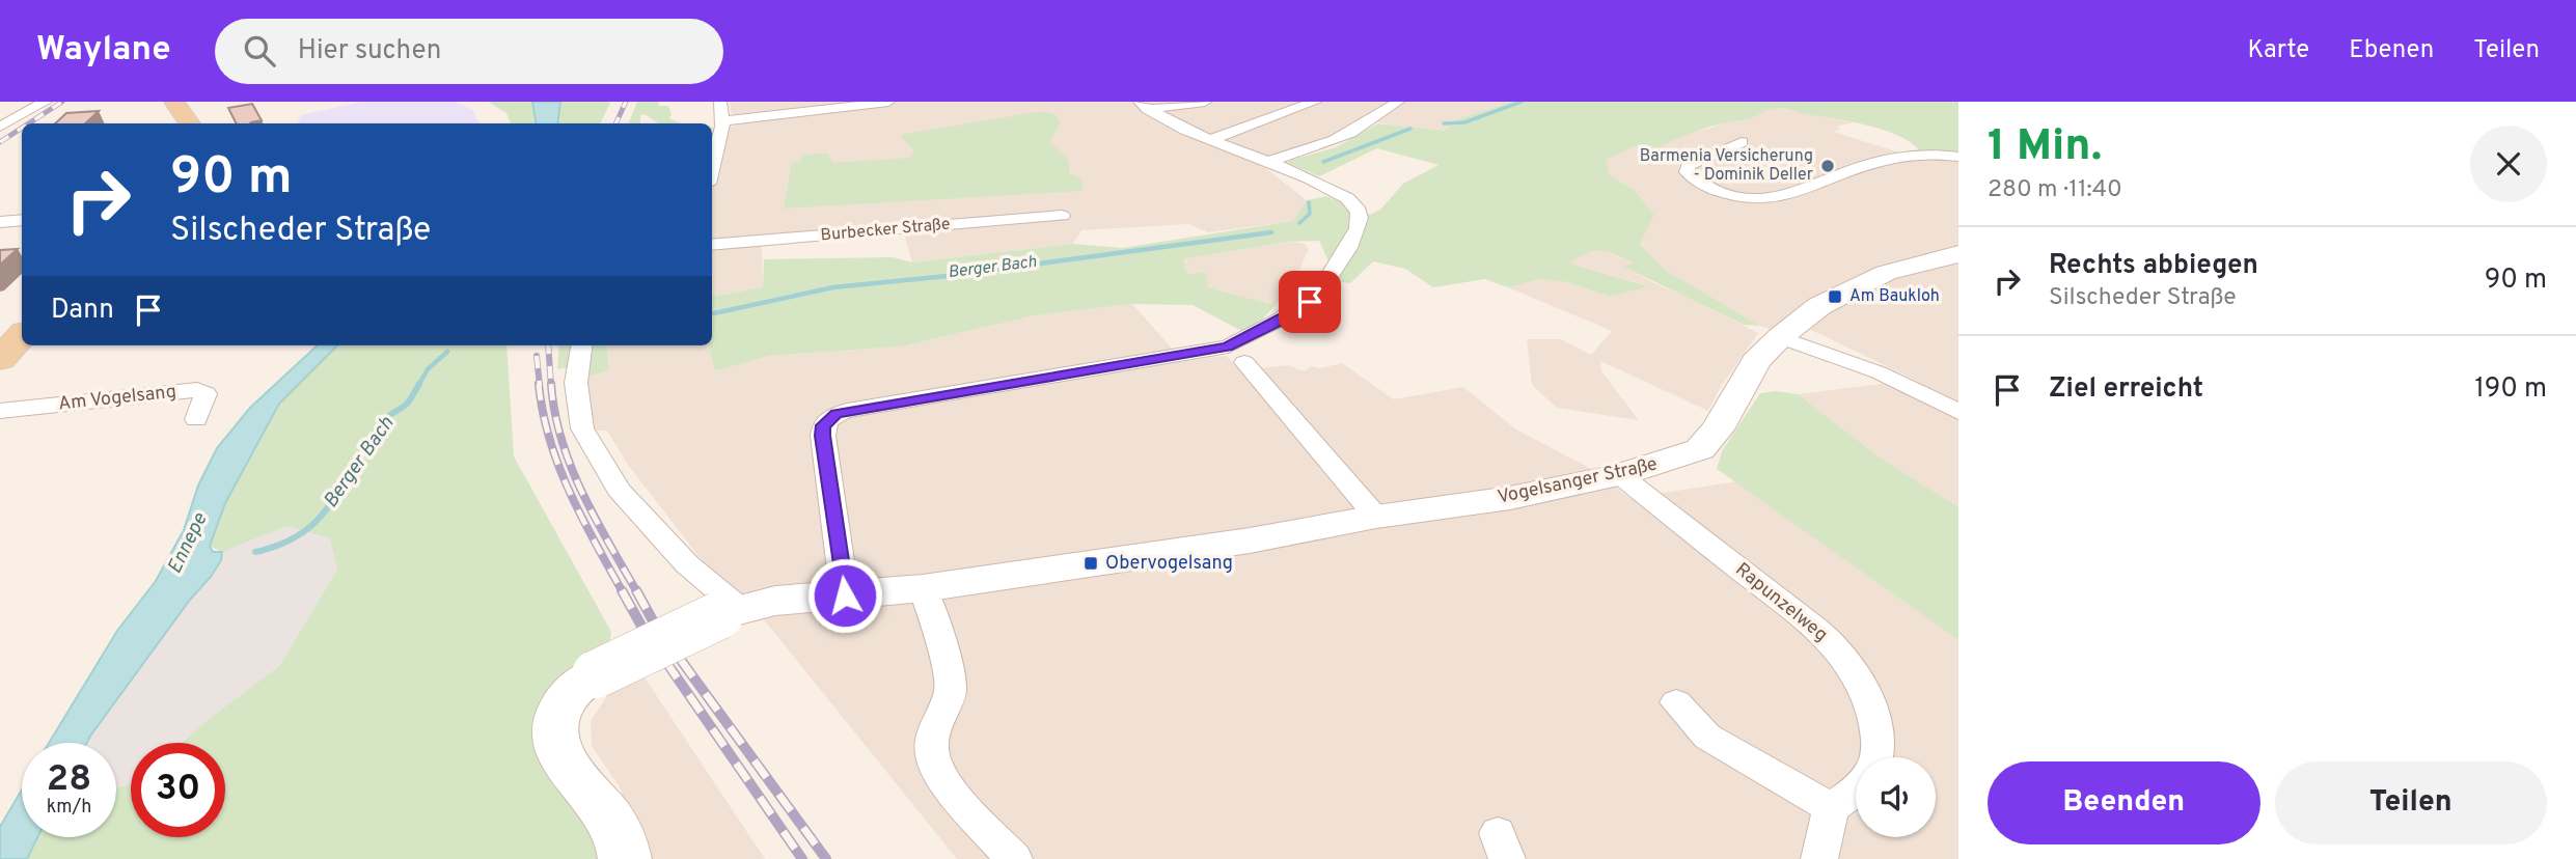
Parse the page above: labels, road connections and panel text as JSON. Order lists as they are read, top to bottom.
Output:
{
  "streets": {
    "street": [
      "Burbecker Straße",
      "Am Vogelsang",
      "Vogelsanger Straße",
      "Rapunzelweg"
    ]
  },
  "crossings": [
    ["Vogelsanger Straße", "Rapunzelweg"]
  ],
  "water": ["Berger Bach", "Ennepe"],
  "places": {
    "other": ["Barmenia Versicherung - Dominik Deller"],
    "transit": ["Am Baukloh", "Obervogelsang"]
  },
  "page": {
    "header": "Waylane",
    "search": "Hier suchen",
    "nav": ["Karte", "Ebenen", "Teilen"],
    "heading": ["1 Min.", "280 m · 11:40"],
    "turn": ["90 m", "Silscheder Straße"],
    "list": [
      {
        "name": "Rechts abbiegen",
        "note": "Silscheder Straße",
        "value": "90 m"
      },
      {
        "name": "Ziel erreicht",
        "value": "190 m"
      }
    ],
    "then": "Dann",
    "speed": "28 km/h",
    "limit": "30",
    "buttons": ["Beenden", "Teilen"]
  }
}
